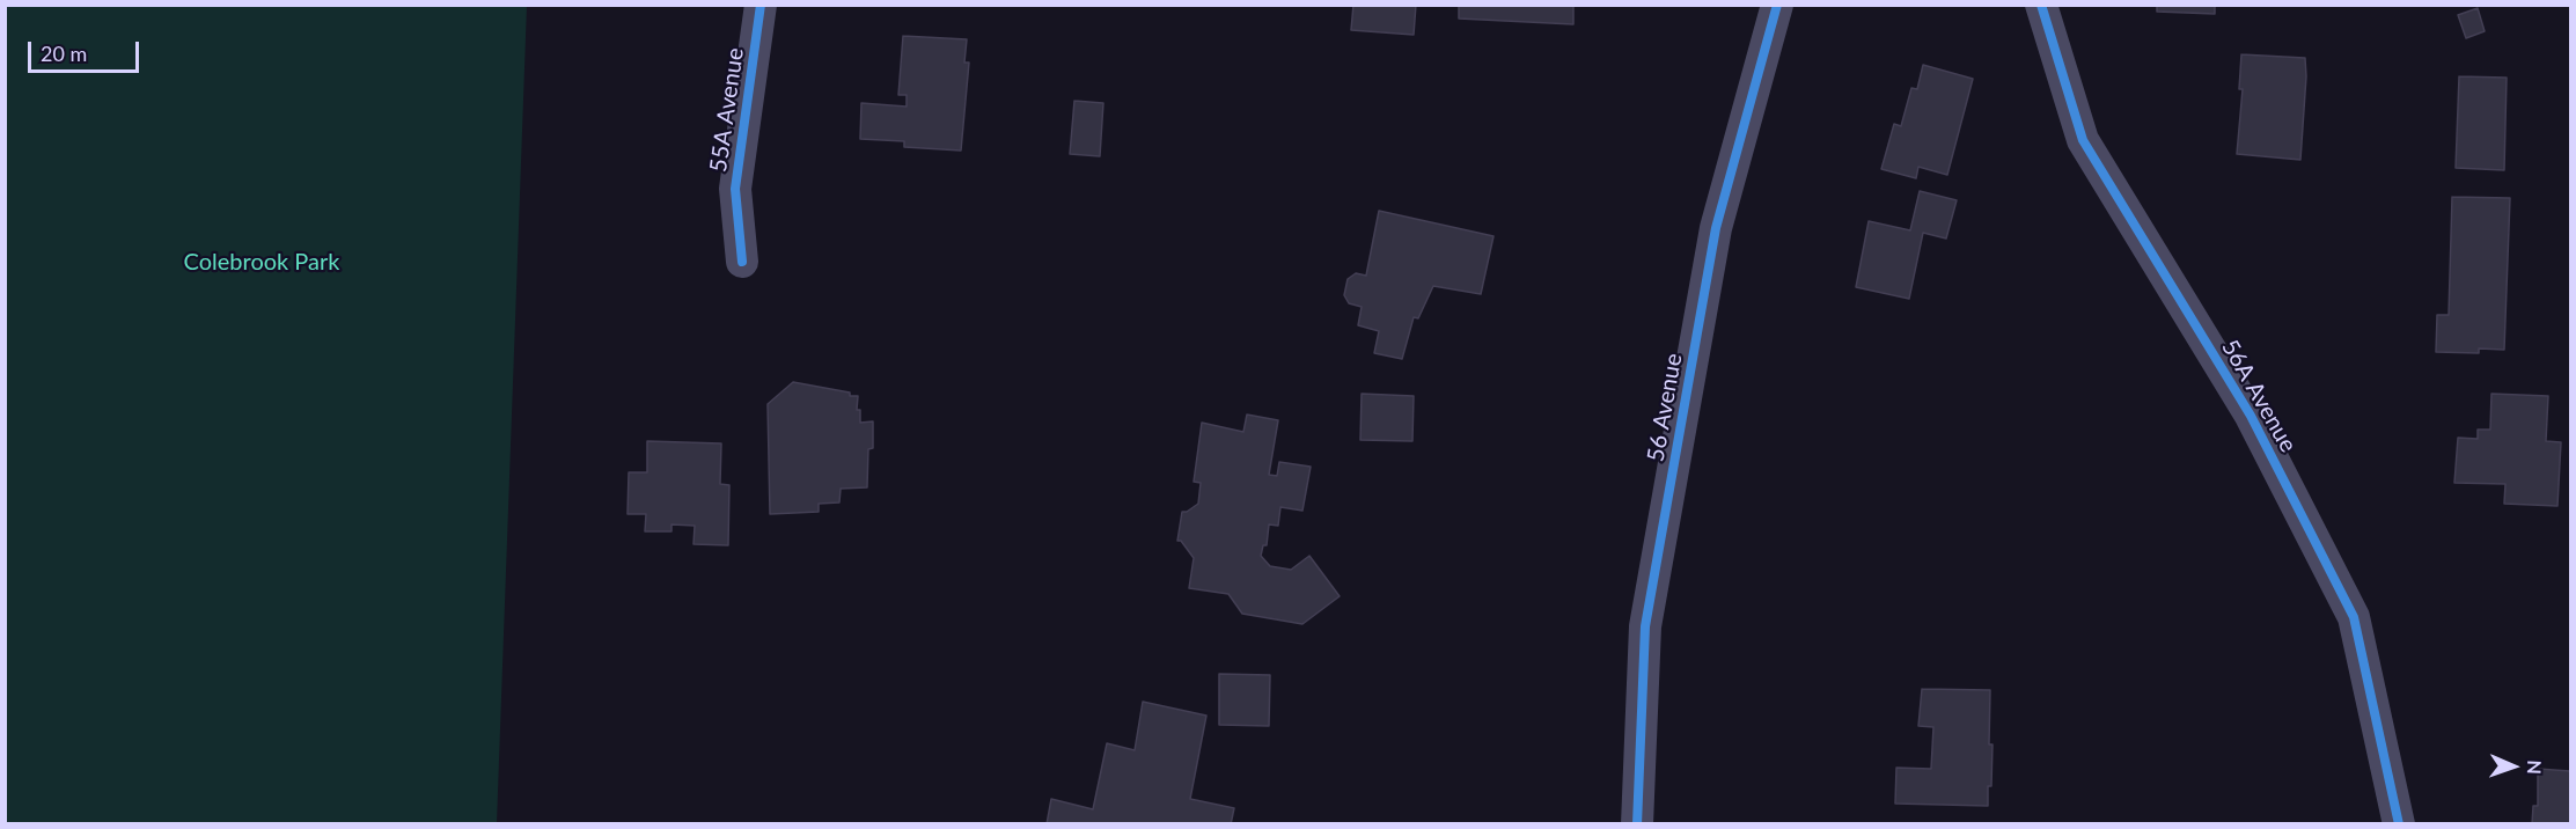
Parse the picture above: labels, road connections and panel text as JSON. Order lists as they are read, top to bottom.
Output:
{
  "streets": {
    "street": ["55A Avenue", "56A Avenue", "56 Avenue"]
  },
  "parks": ["Colebrook Park"],
  "scale_bar": "20 m",
  "north": "right"
}
